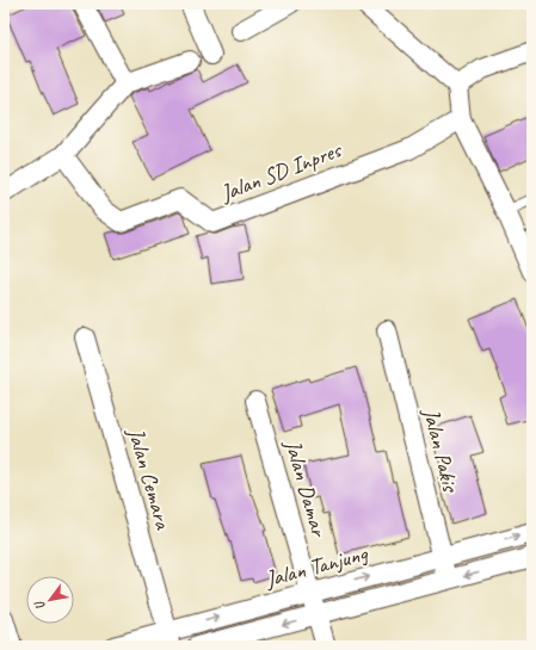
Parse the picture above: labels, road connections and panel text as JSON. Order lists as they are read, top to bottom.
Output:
{
  "streets": {
    "street": [
      "Jalan SD Inpres",
      "Jalan Pakis",
      "Jalan Cemara",
      "Jalan Damar",
      "Jalan Tanjung"
    ]
  },
  "crossings": [
    ["Jalan Pakis", "Jalan Tanjung"],
    ["Jalan Cemara", "Jalan Tanjung"],
    ["Jalan Damar", "Jalan Tanjung"]
  ],
  "north": "bottom left"
}
